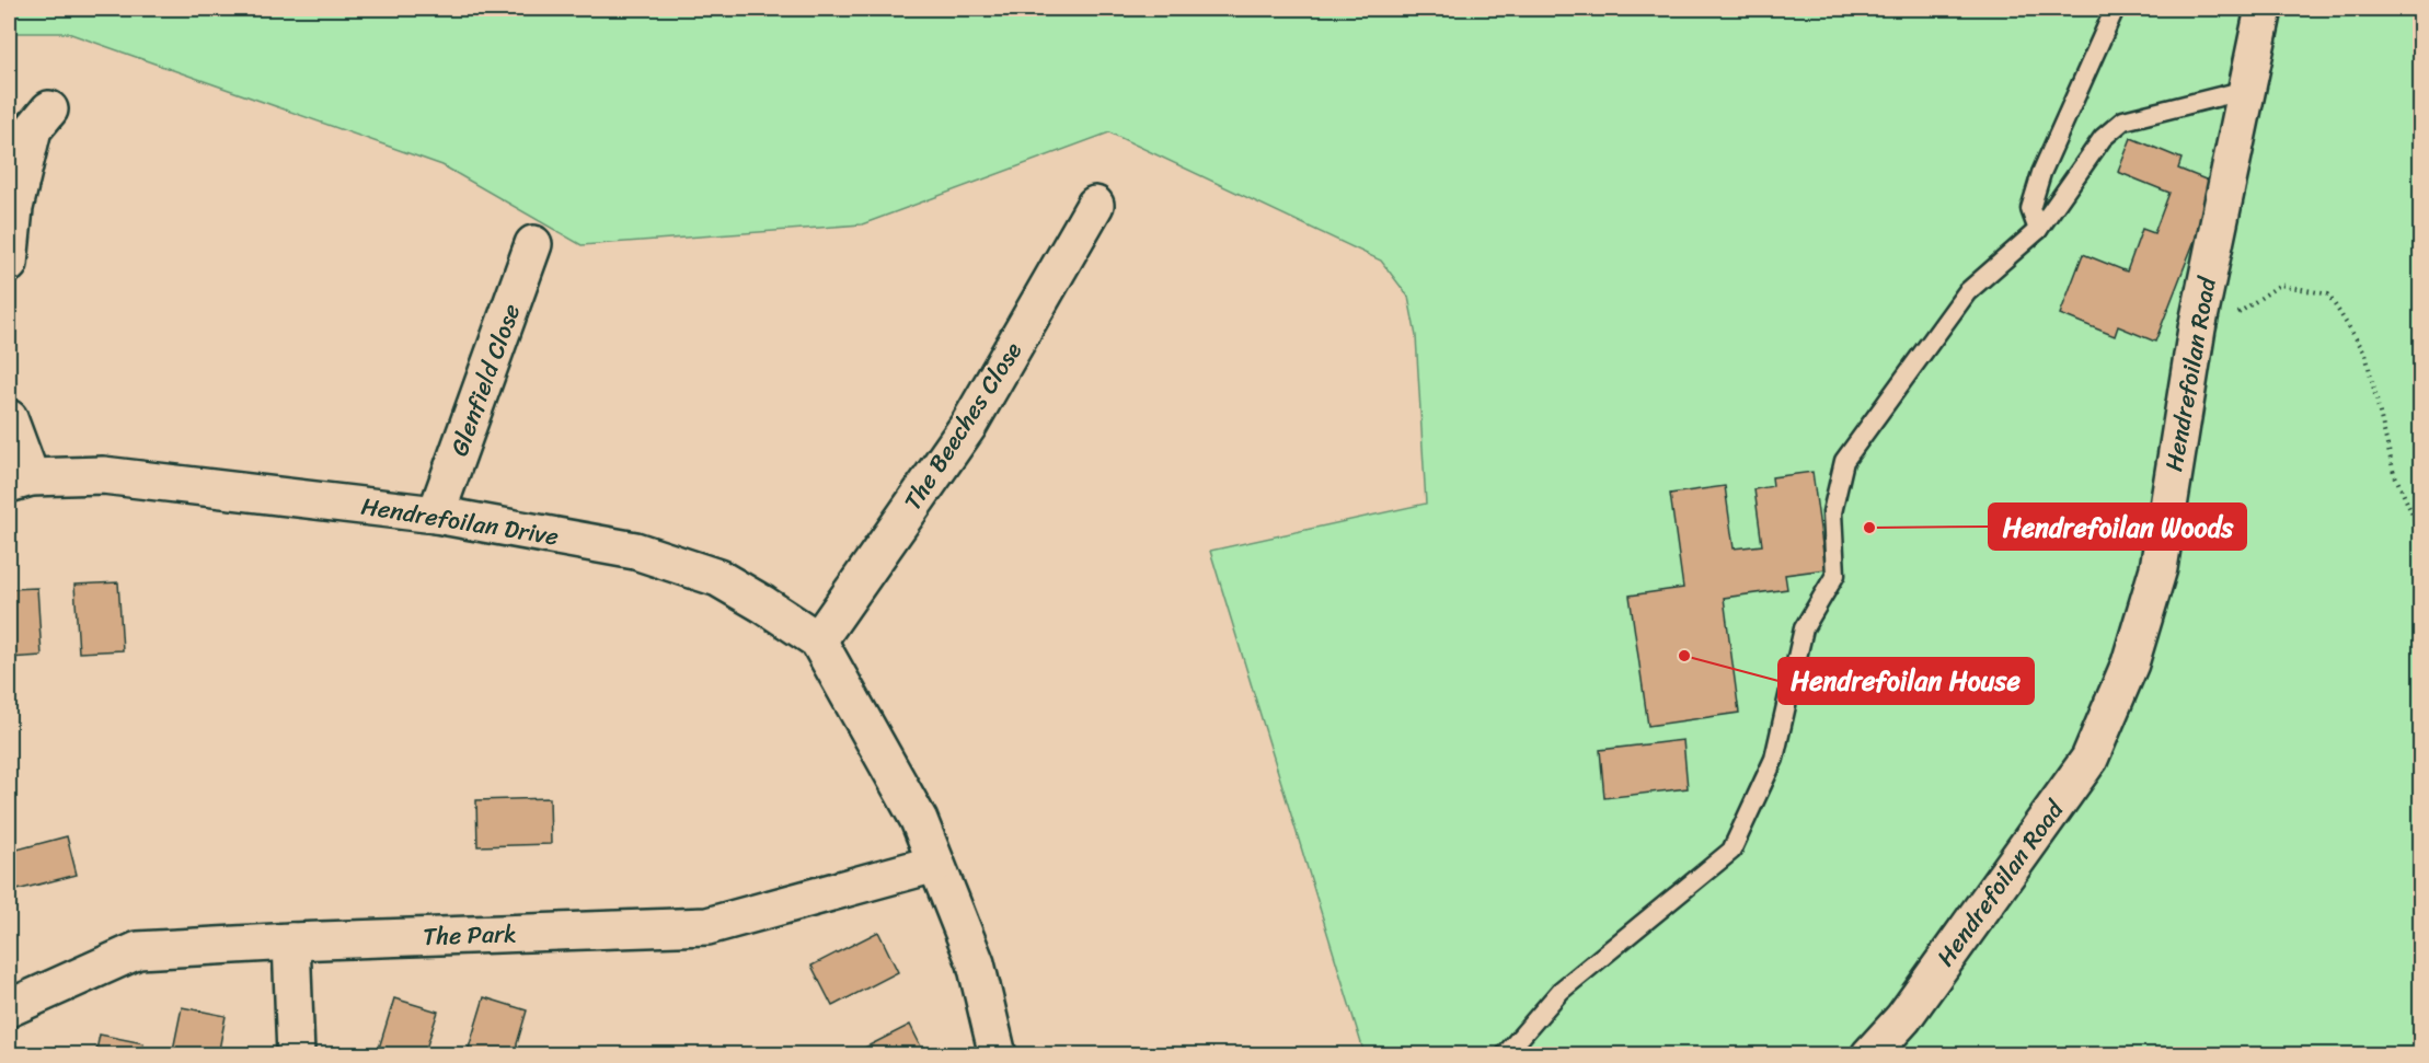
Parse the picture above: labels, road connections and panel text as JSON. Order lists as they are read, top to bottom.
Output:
{
  "streets": {
    "street": [
      "Hendrefoilan Road",
      "Glenfield Close",
      "The Beeches Close",
      "Hendrefoilan Drive",
      "The Park"
    ]
  },
  "crossings": [
    ["Glenfield Close", "Hendrefoilan Drive"],
    ["The Beeches Close", "Hendrefoilan Drive"]
  ],
  "places": ["Hendrefoilan Woods", "Hendrefoilan House"]
}
